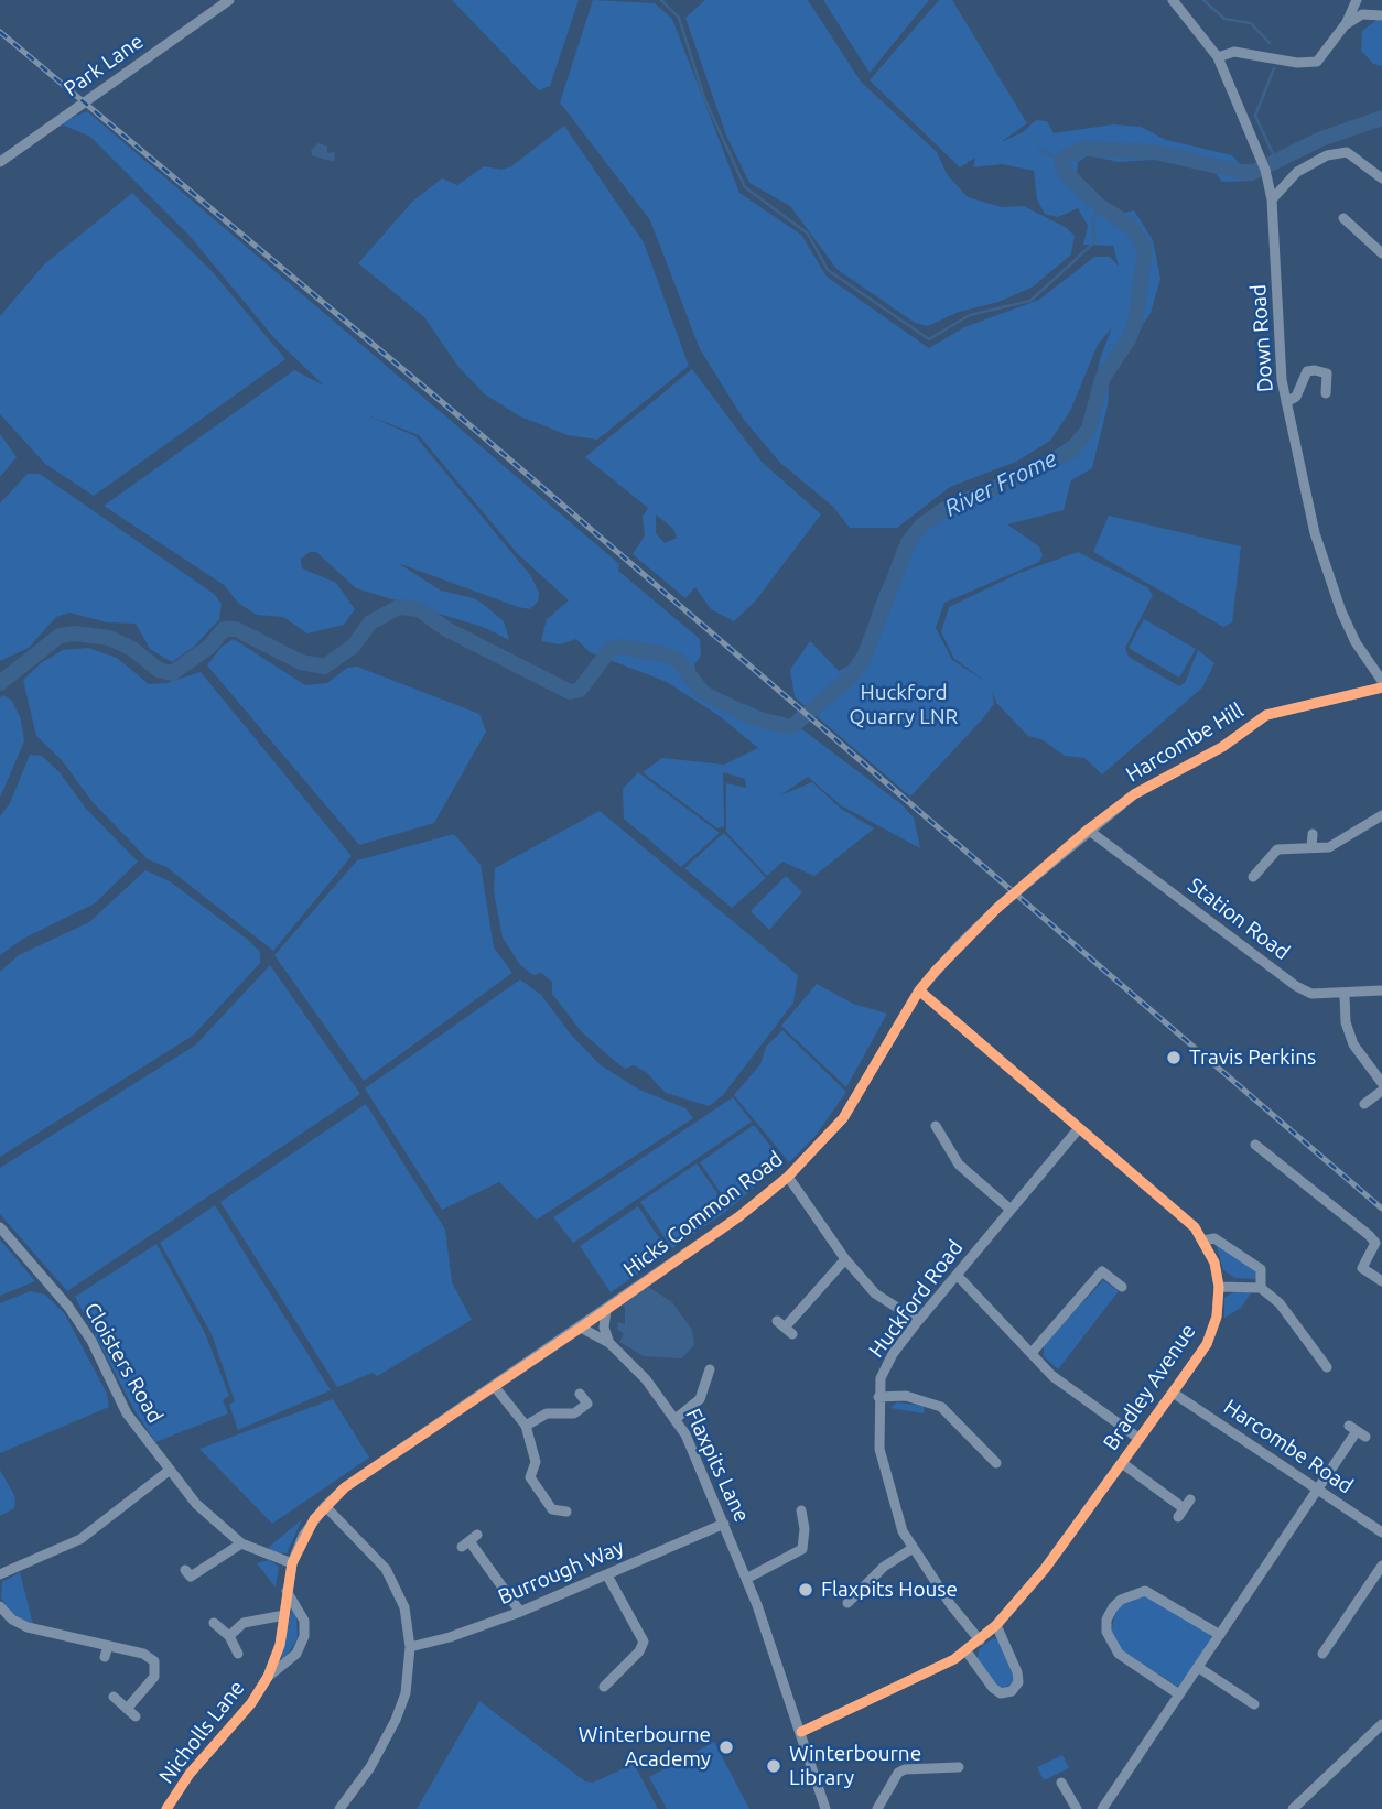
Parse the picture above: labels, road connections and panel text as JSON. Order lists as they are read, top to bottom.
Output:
{
  "streets": {
    "street": [
      "Park Lane",
      "Down Road",
      "Harcombe Hill",
      "Station Road",
      "Hicks Common Road",
      "Huckford Road",
      "Cloisters Road",
      "Bradley Avenue",
      "Harcombe Road",
      "Flaxpits Lane",
      "Burrough Way",
      "Nicholls Lane"
    ]
  },
  "crossings": [
    ["Down Road", "Harcombe Hill"],
    ["Harcombe Hill", "Station Road"],
    ["Harcombe Hill", "Hicks Common Road"],
    ["Hicks Common Road", "Bradley Avenue"],
    ["Hicks Common Road", "Flaxpits Lane"],
    ["Hicks Common Road", "Nicholls Lane"],
    ["Huckford Road", "Bradley Avenue"],
    ["Cloisters Road", "Nicholls Lane"],
    ["Bradley Avenue", "Harcombe Road"],
    ["Bradley Avenue", "Flaxpits Lane"],
    ["Flaxpits Lane", "Burrough Way"]
  ],
  "water": ["River Frome"],
  "parks": ["Huckford Quarry LNR"],
  "places": [
    "Travis Perkins",
    "Flaxpits House",
    "Winterbourne Academy",
    "Winterbourne Library"
  ]
}
